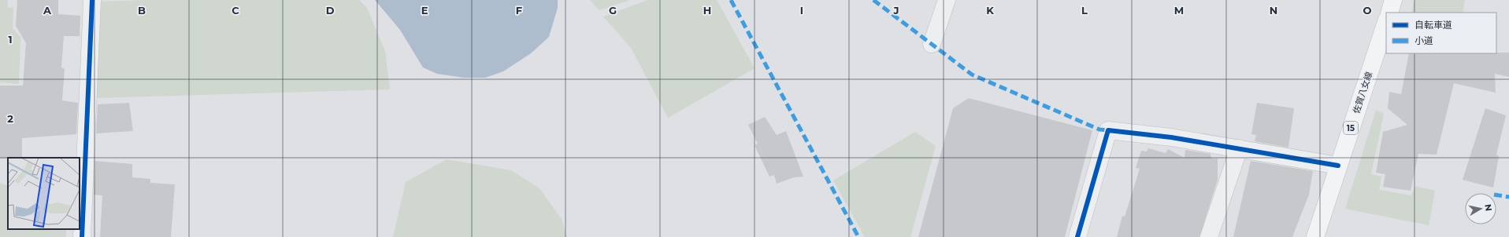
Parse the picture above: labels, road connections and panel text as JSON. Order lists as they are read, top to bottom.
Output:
{
  "streets": {
    "main road": ["佐賀八女線", "15"]
  },
  "legend": ["自転車道", "小道"],
  "north": "right",
  "grid": {
    "columns": [
      "A",
      "B",
      "C",
      "D",
      "E",
      "F",
      "G",
      "H",
      "I",
      "J",
      "K",
      "L",
      "M",
      "N",
      "O"
    ],
    "rows": ["1", "2"]
  }
}
